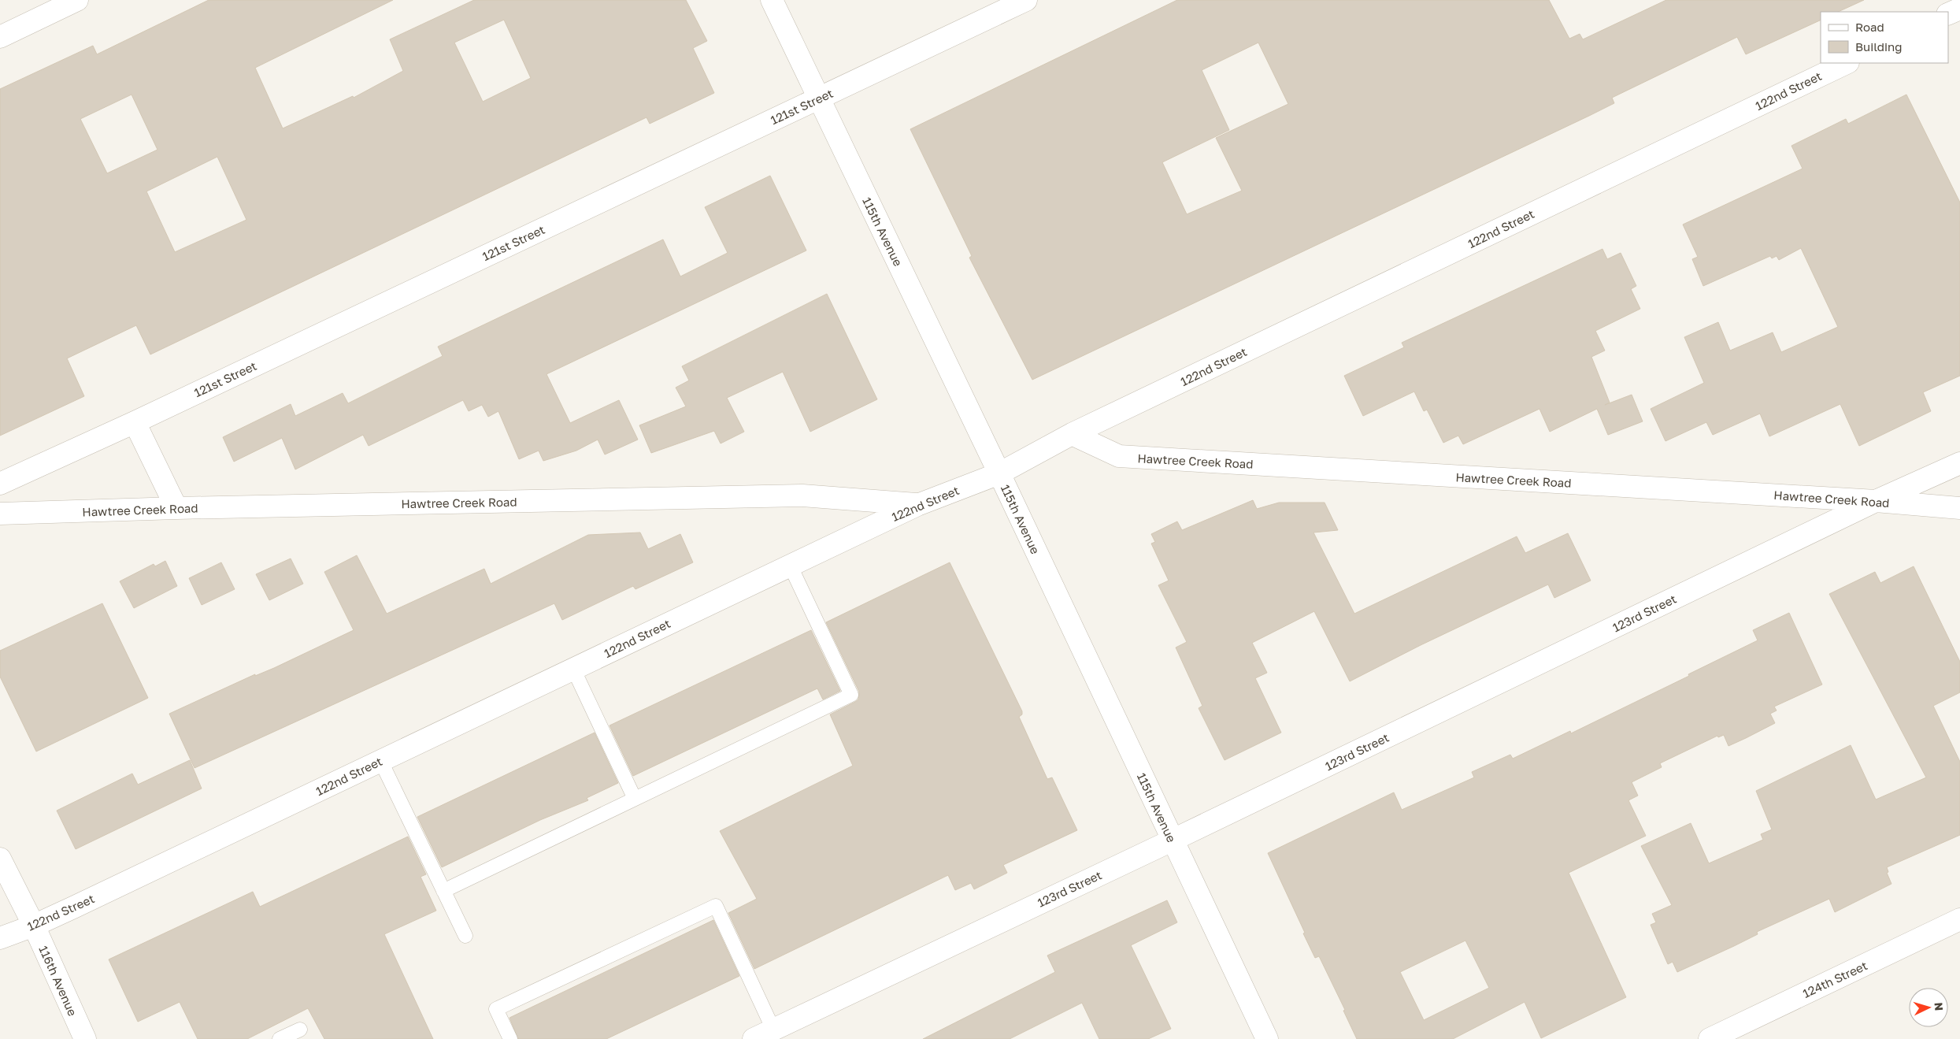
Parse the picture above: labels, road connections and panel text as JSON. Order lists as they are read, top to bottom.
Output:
{
  "streets": {
    "street": [
      "122nd Street",
      "121st Street",
      "115th Avenue",
      "Hawtree Creek Road",
      "123rd Street",
      "124th Street",
      "116th Avenue"
    ]
  },
  "crossings": [
    ["122nd Street", "115th Avenue"],
    ["122nd Street", "Hawtree Creek Road"],
    ["122nd Street", "116th Avenue"],
    ["121st Street", "115th Avenue"],
    ["115th Avenue", "123rd Street"],
    ["Hawtree Creek Road", "123rd Street"]
  ],
  "legend": ["Road", "Building"],
  "north": "right"
}
